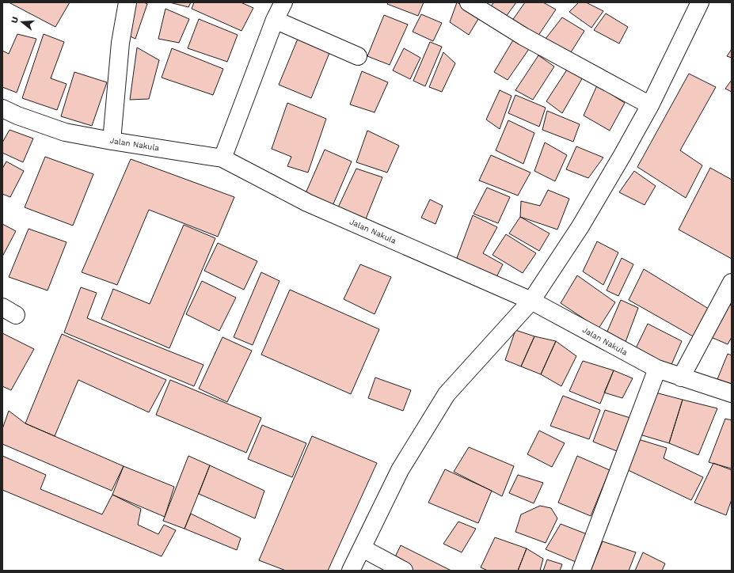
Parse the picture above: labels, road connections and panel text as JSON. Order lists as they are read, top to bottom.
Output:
{
  "streets": {
    "street": ["Jalan Nakula"]
  },
  "north": "left"
}
